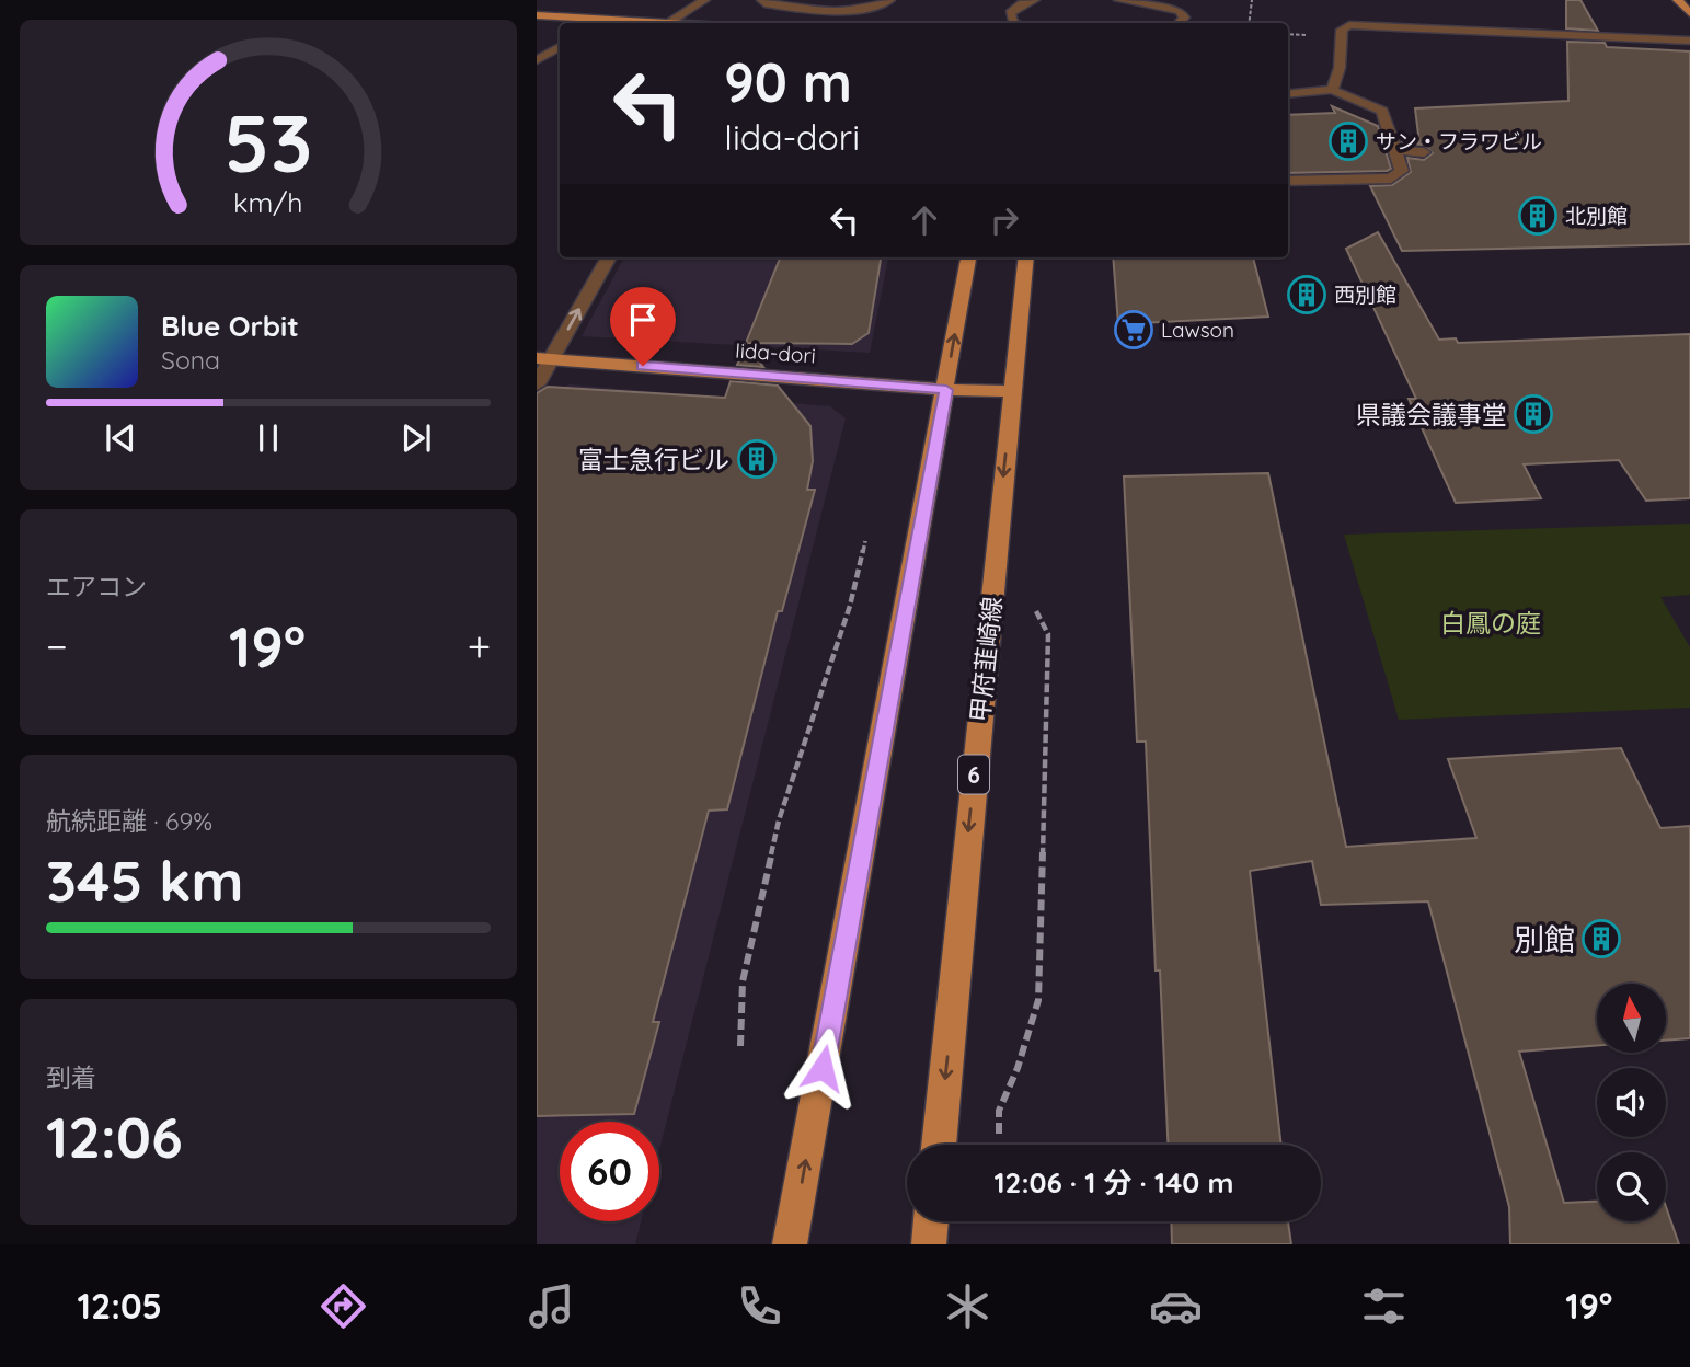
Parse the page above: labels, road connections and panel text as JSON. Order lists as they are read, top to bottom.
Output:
{
  "streets": {
    "main road": ["Iida-dori", "甲府韮崎線", "6"]
  },
  "crossings": [
    ["Iida-dori", "甲府韮崎線"]
  ],
  "parks": ["白鳳の庭"],
  "places": {
    "building": [
      "サン・フラワビル",
      "北別館",
      "西別館",
      "県議会議事堂",
      "富士急行ビル",
      "別館"
    ],
    "supermarket": ["Lawson"]
  },
  "north": "top",
  "page": {
    "turn": ["90 m", "Iida-dori"],
    "song": ["Blue Orbit", "Sona"],
    "tile": [
      "エアコン",
      ["航続距離 · 69%", "345 km"],
      ["到着", "12:06"]
    ],
    "heat": ["−", "19°", "+"],
    "limit": "60",
    "trip": "12:06 · 1 分 · 140 m",
    "tabs": ["12:05", "19°"],
    "gauge": ["53", "km/h"]
  }
}
